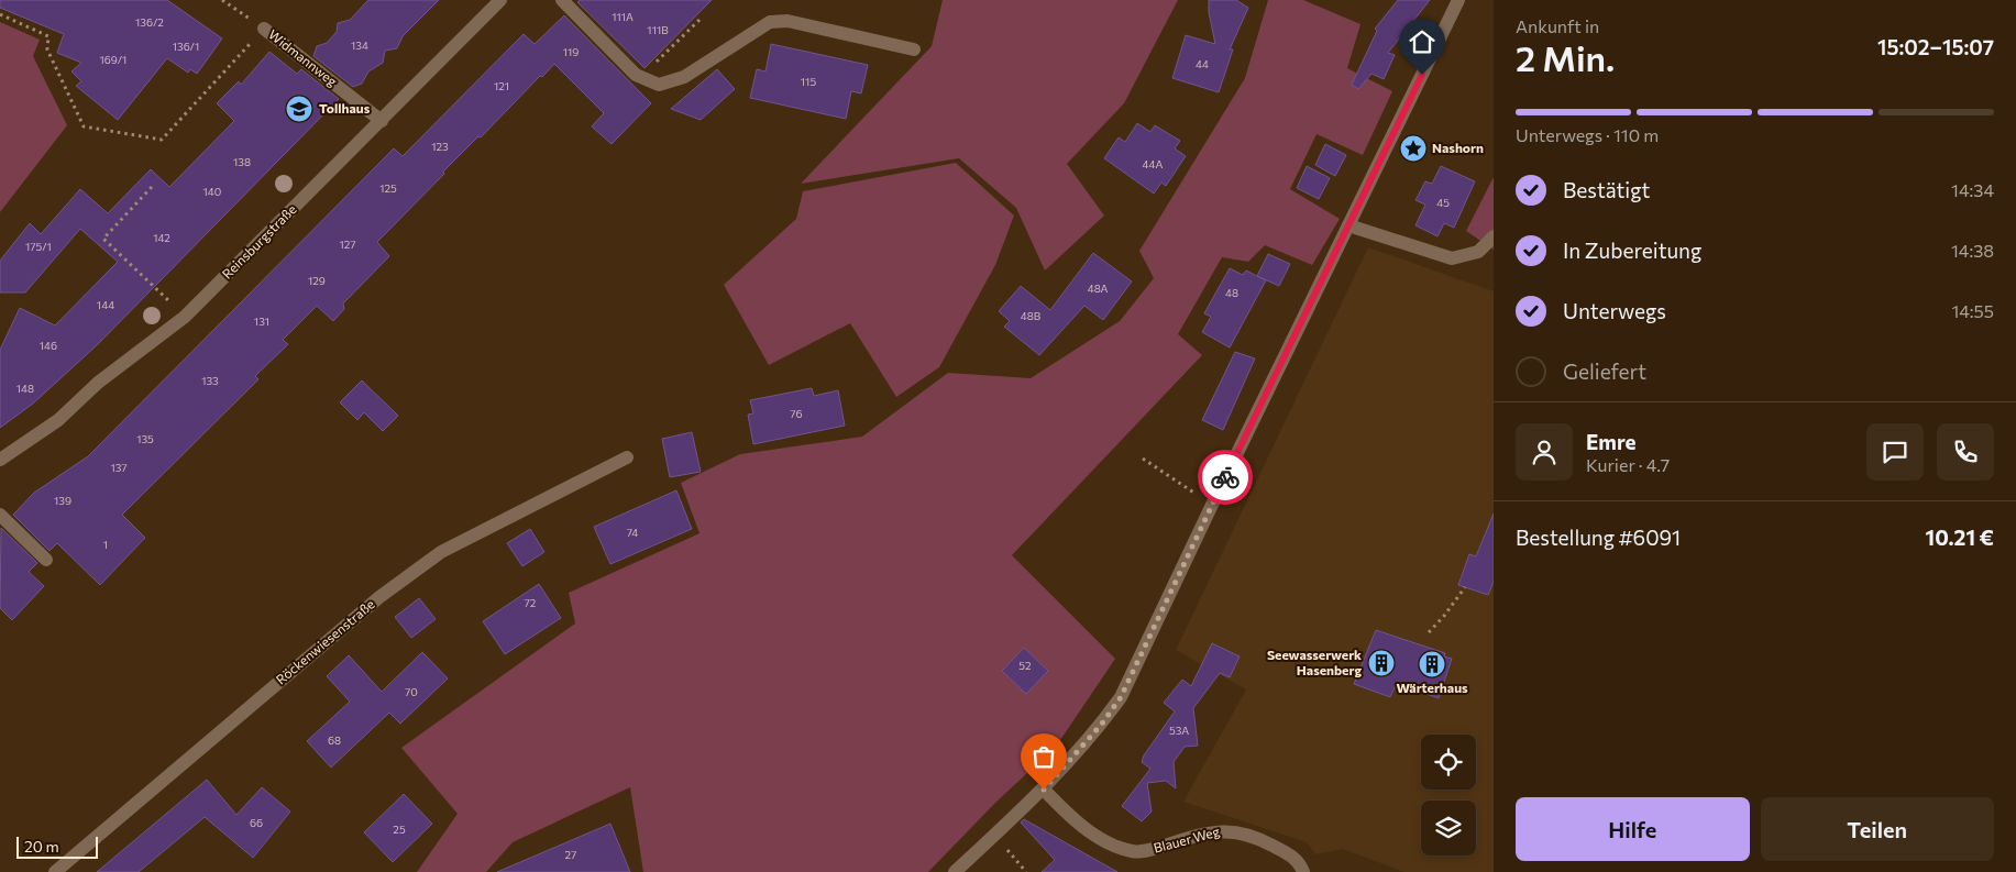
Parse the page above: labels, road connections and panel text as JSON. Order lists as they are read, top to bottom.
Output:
{
  "streets": {
    "street": [
      "Widmannweg",
      "Reinsburgstraße",
      "Röckenwiesenstraße",
      "Blauer Weg"
    ]
  },
  "crossings": [
    ["Widmannweg", "Reinsburgstraße"]
  ],
  "places": {
    "school or university": ["Tollhaus"],
    "place": ["Nashorn"],
    "building": ["Seewasserwerk Hasenberg", "Wärterhaus"]
  },
  "house_numbers": [
    "111A",
    "136/2",
    "111B",
    "134",
    "136/1",
    "119",
    "169/1",
    "44",
    "115",
    "121",
    "123",
    "138",
    "44A",
    "125",
    "140",
    "45",
    "142",
    "127",
    "175/1",
    "129",
    "48A",
    "48",
    "144",
    "48B",
    "131",
    "146",
    "133",
    "148",
    "76",
    "135",
    "137",
    "139",
    "74",
    "1",
    "72",
    "52",
    "70",
    "53A",
    "68",
    "66",
    "25",
    "27"
  ],
  "scale_bar": "20 m",
  "page": {
    "heading": ["2 Min.", "Ankunft in", "15:02–15:07"],
    "panel": [
      "Emre",
      "Kurier · 4.7",
      "Bestellung #6091",
      "10.21 €"
    ],
    "bar": "Unterwegs · 110 m",
    "list": [
      ["Bestätigt", "14:34"],
      ["In Zubereitung", "14:38"],
      ["Unterwegs", "14:55"],
      "Geliefert"
    ],
    "buttons": ["Hilfe", "Teilen"],
    "scale": "20 m"
  }
}
